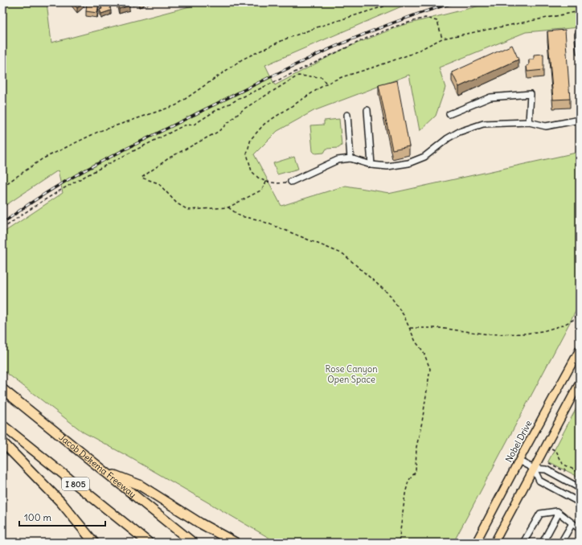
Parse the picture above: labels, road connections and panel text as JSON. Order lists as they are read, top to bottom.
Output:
{
  "streets": {
    "highway": ["Jacob Dekema Freeway", "I 805"],
    "main road": ["Nobel Drive"]
  },
  "parks": ["Rose Canyon Open Space"],
  "scale_bar": "100 m"
}
